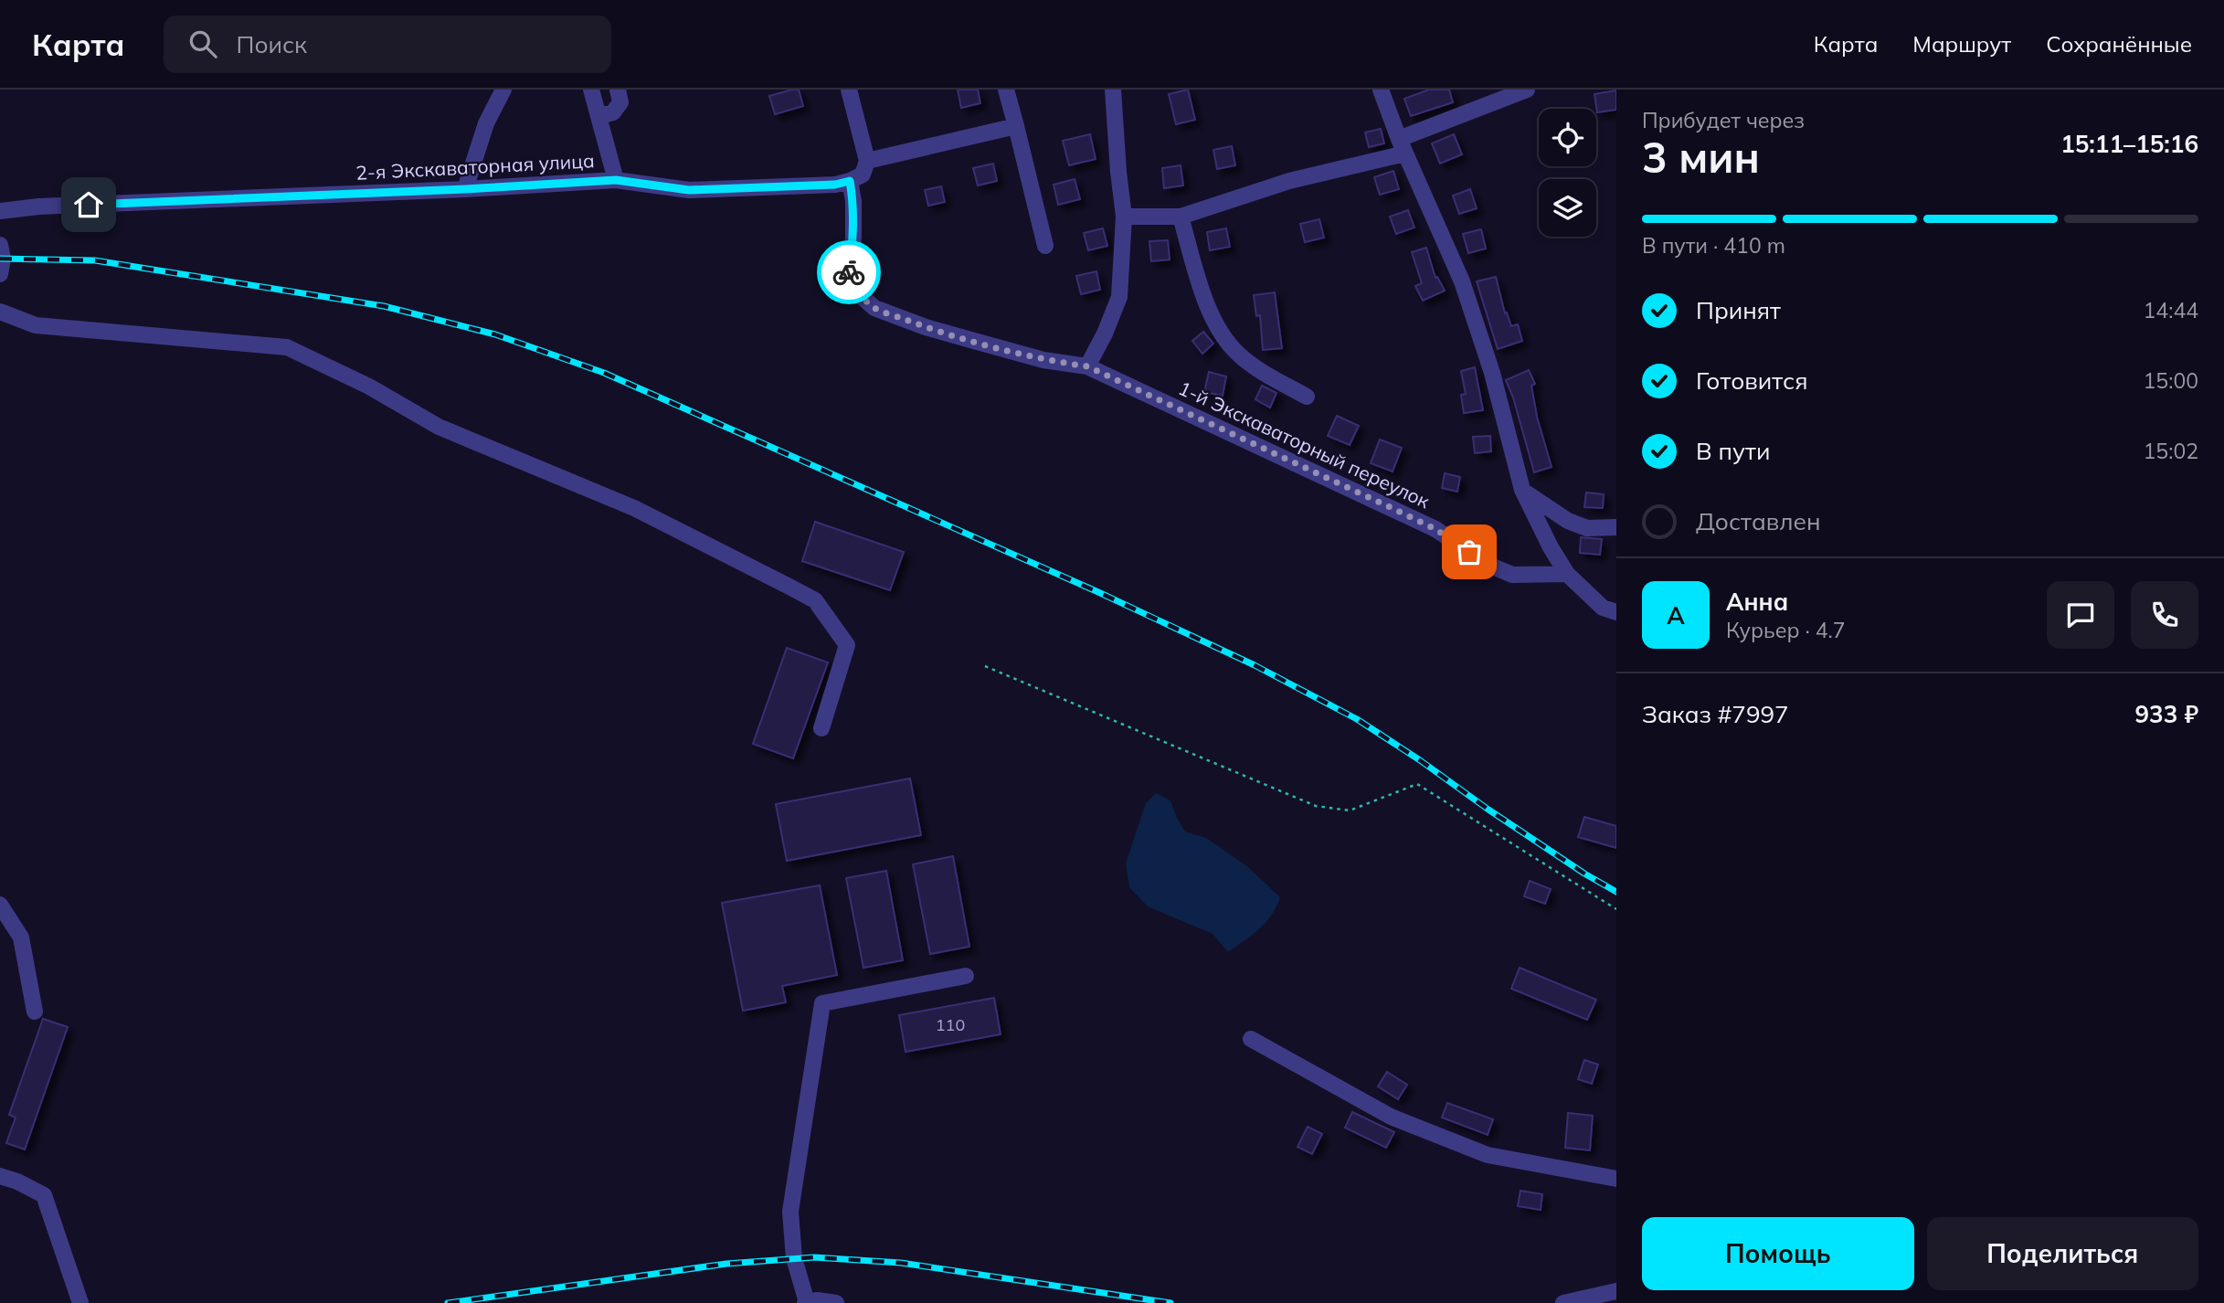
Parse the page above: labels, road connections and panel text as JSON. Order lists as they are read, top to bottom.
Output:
{
  "streets": {
    "street": ["2-я Экскаваторная улица", "1-й Экскаваторный переулок"]
  },
  "crossings": [
    ["2-я Экскаваторная улица", "1-й Экскаваторный переулок"]
  ],
  "house_numbers": ["110"],
  "page": {
    "header": "Карта",
    "search": "Поиск",
    "nav": ["Карта", "Маршрут", "Сохранённые"],
    "heading": ["3 мин", "Прибудет через", "15:11–15:16"],
    "panel": [
      "Анна",
      "Курьер · 4.7",
      "Заказ #7997",
      "933 ₽"
    ],
    "bar": "В пути · 410 m",
    "list": [
      ["Принят", "14:44"],
      ["Готовится", "15:00"],
      ["В пути", "15:02"],
      "Доставлен"
    ],
    "round": "А",
    "buttons": ["Помощь", "Поделиться"]
  }
}
